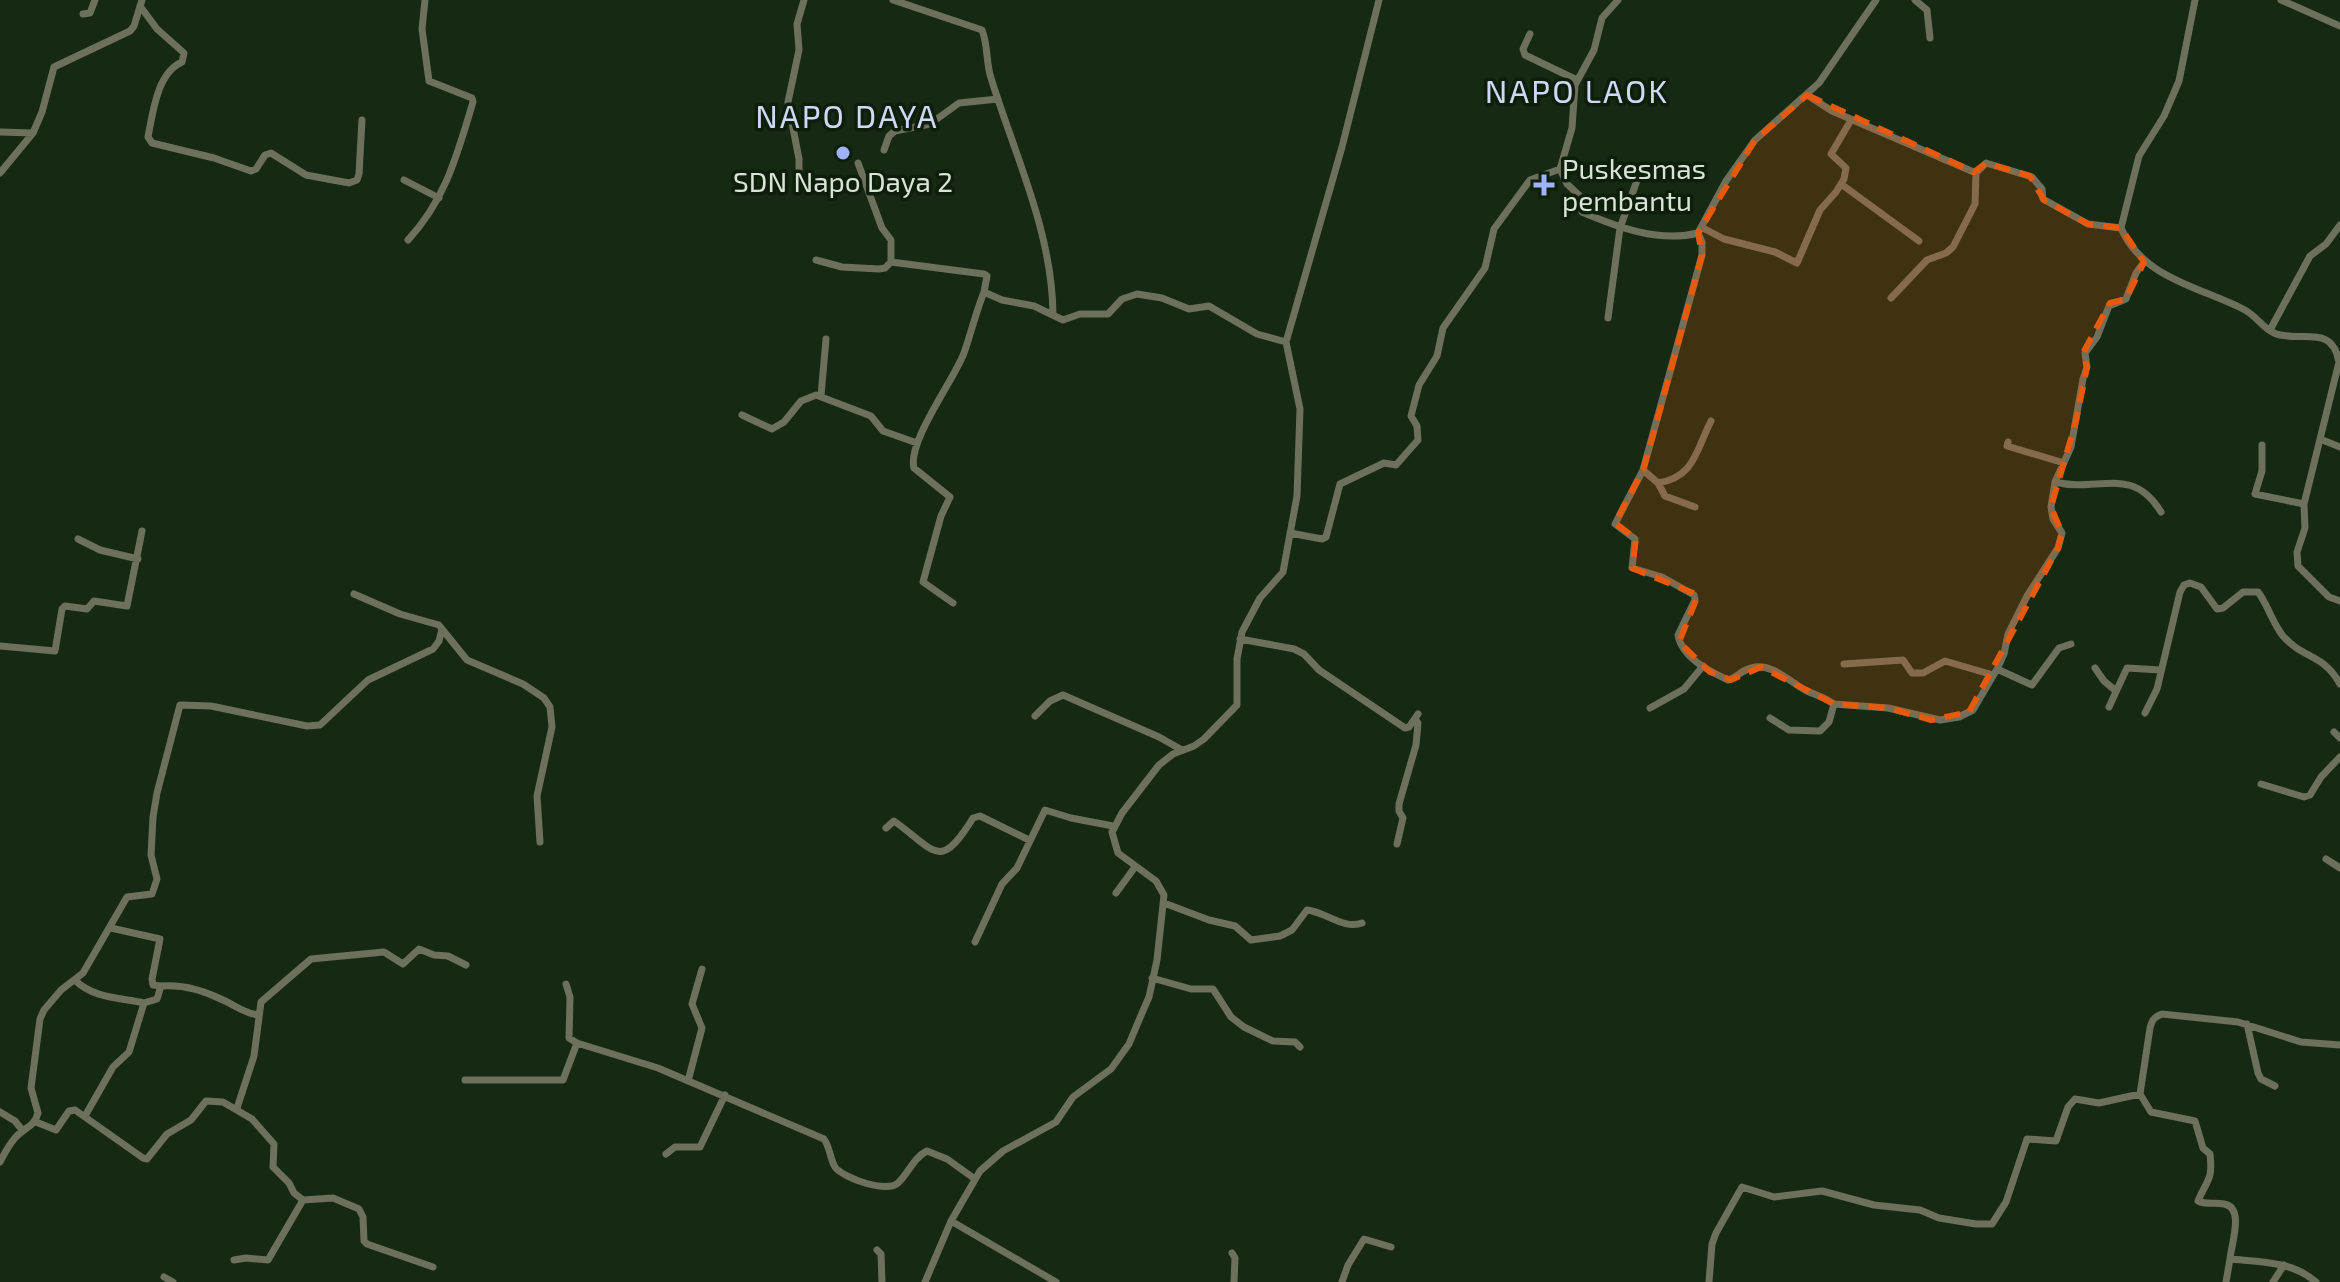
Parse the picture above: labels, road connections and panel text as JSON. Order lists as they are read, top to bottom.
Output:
{
  "districts": ["NAPO LAOK", "NAPO DAYA"],
  "places": {
    "other": ["SDN Napo Daya 2"],
    "health": ["Puskesmas pembantu"]
  }
}
